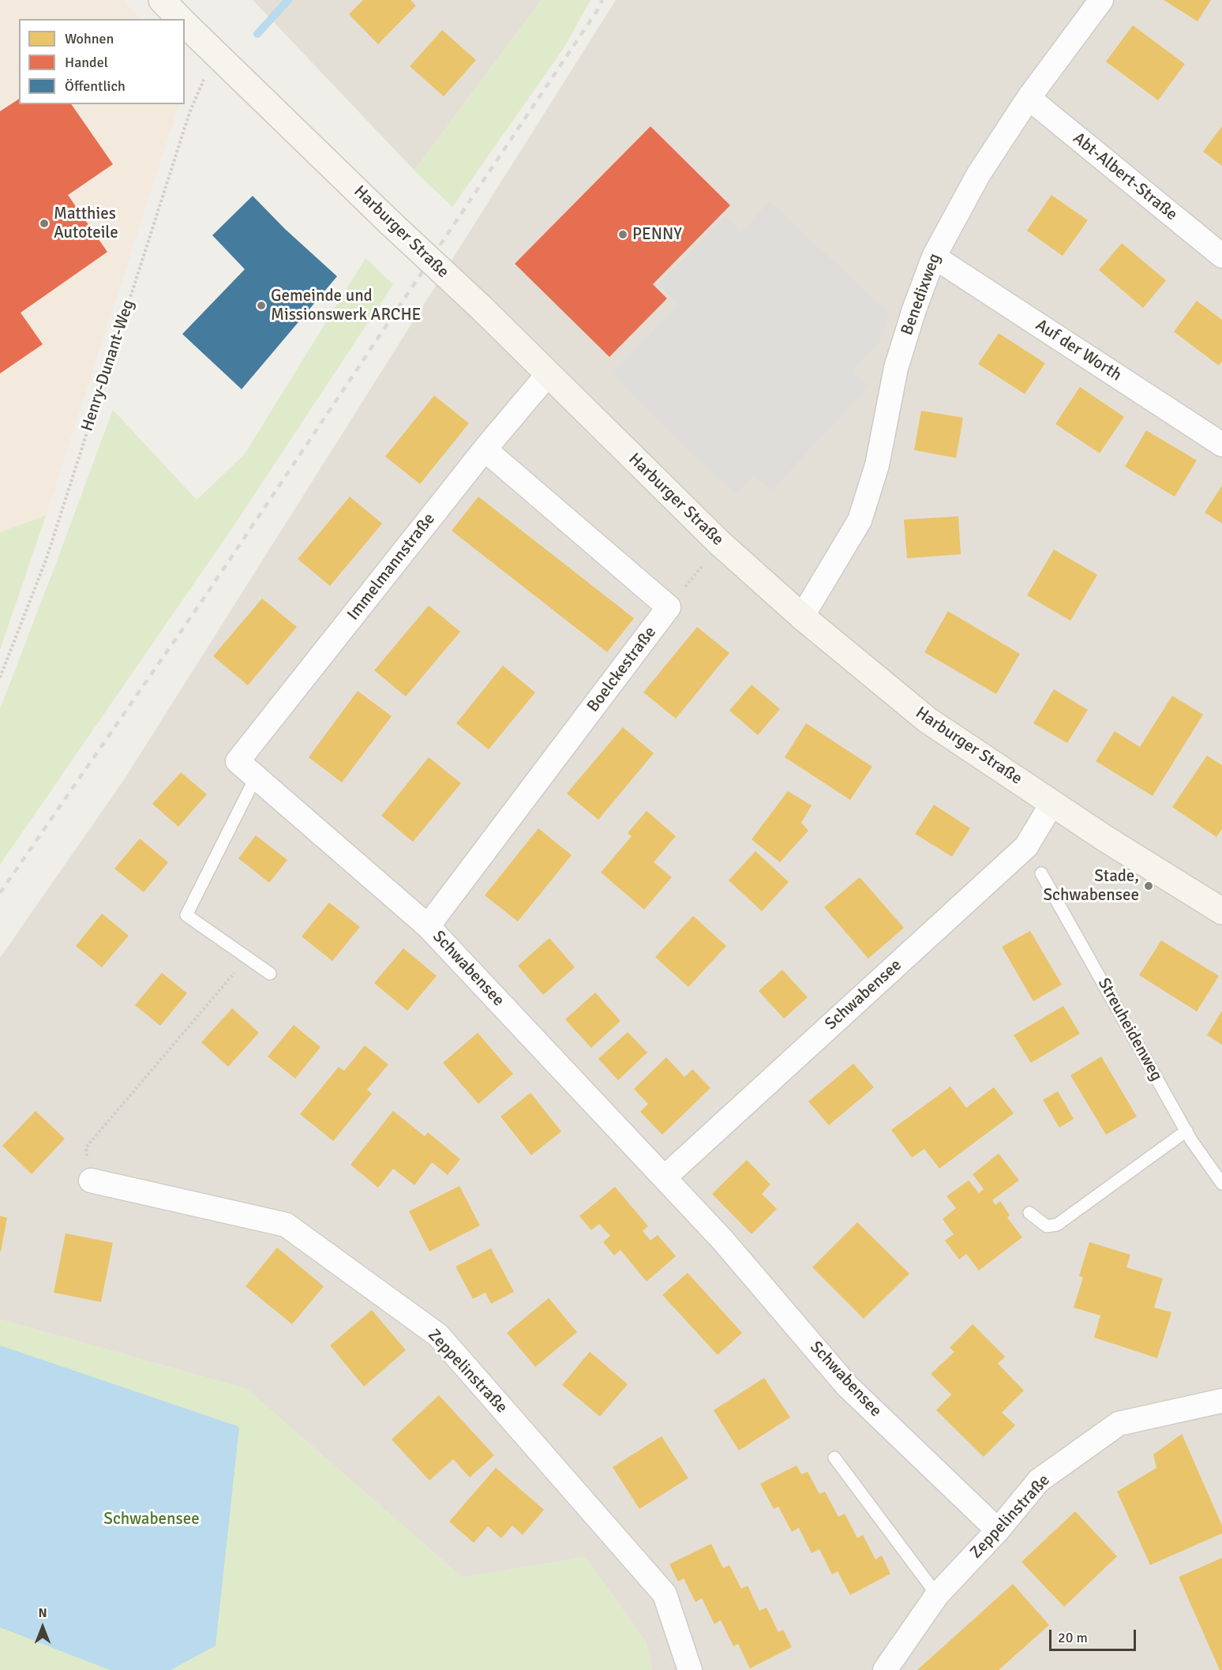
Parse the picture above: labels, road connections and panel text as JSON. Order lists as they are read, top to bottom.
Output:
{
  "streets": {
    "main road": ["Harburger Straße"],
    "street": [
      "Abt-Albert-Straße",
      "Benedixweg",
      "Auf der Worth",
      "Immelmannstraße",
      "Boelckestraße",
      "Schwabensee",
      "Zeppelinstraße"
    ],
    "lane": ["Streuheidenweg"],
    "path": ["Henry-Dunant-Weg"]
  },
  "crossings": [
    ["Abt-Albert-Straße", "Benedixweg"],
    ["Harburger Straße", "Benedixweg"],
    ["Harburger Straße", "Henry-Dunant-Weg"],
    ["Harburger Straße", "Immelmannstraße"],
    ["Harburger Straße", "Schwabensee"],
    ["Benedixweg", "Auf der Worth"],
    ["Immelmannstraße", "Schwabensee"],
    ["Boelckestraße", "Schwabensee"],
    ["Schwabensee", "Zeppelinstraße"]
  ],
  "parks": ["Schwabensee"],
  "places": [
    "Matthies Autoteile",
    "PENNY",
    "Gemeinde und Missionswerk ARCHE",
    "Stade, Schwabensee"
  ],
  "legend": ["Wohnen", "Handel", "Öffentlich"],
  "scale_bar": "20 m",
  "north": "top"
}
